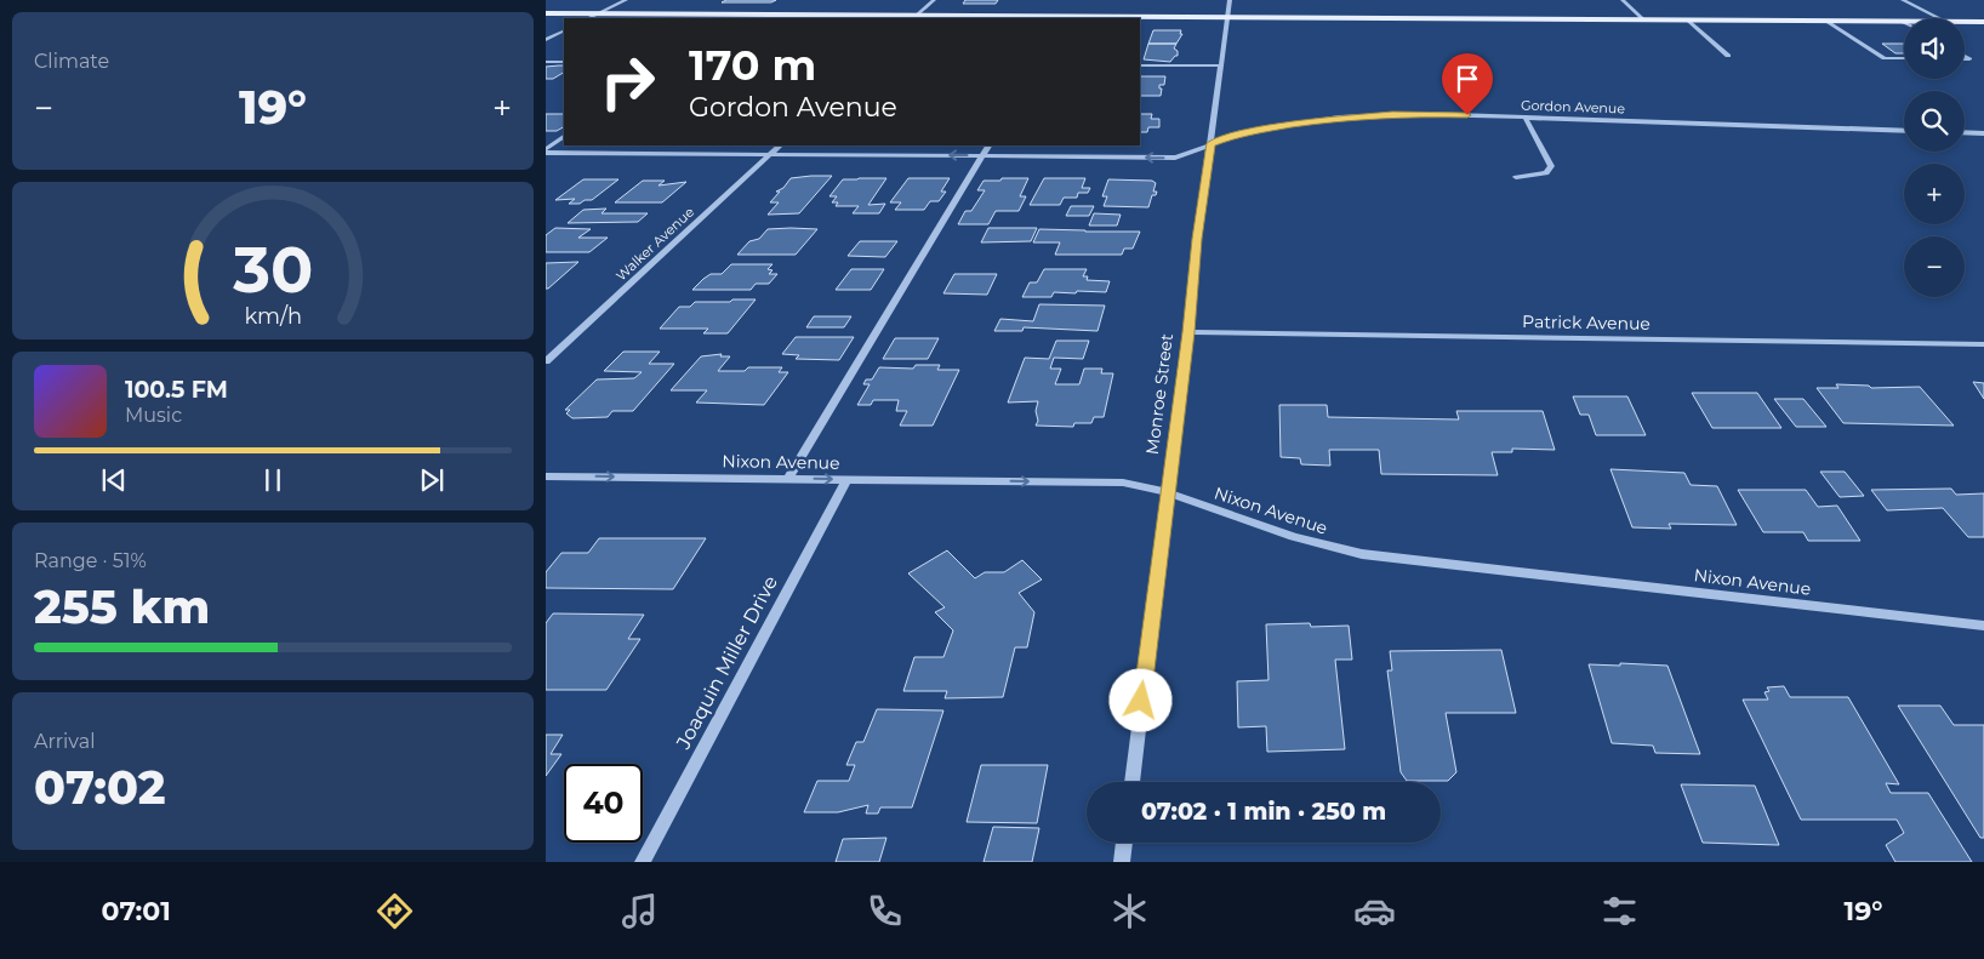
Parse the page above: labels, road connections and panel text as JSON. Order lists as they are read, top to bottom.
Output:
{
  "streets": {
    "street": [
      "Gordon Avenue",
      "Walker Avenue",
      "Patrick Avenue",
      "Monroe Street",
      "Nixon Avenue",
      "Joaquin Miller Drive"
    ]
  },
  "crossings": [
    ["Gordon Avenue", "Walker Avenue"],
    ["Gordon Avenue", "Monroe Street"],
    ["Patrick Avenue", "Monroe Street"],
    ["Monroe Street", "Nixon Avenue"],
    ["Nixon Avenue", "Joaquin Miller Drive"]
  ],
  "one_way": ["Nixon Avenue"],
  "page": {
    "tile": [
      "Climate",
      ["Range · 51%", "255 km"],
      ["Arrival", "07:02"]
    ],
    "map_buttons": ["+", "−"],
    "turn": ["170 m", "Gordon Avenue"],
    "heat": ["−", "19°", "+"],
    "song": ["100.5 FM", "Music"],
    "limit": "40",
    "trip": "07:02 · 1 min · 250 m",
    "tabs": ["07:01", "19°"],
    "gauge": ["30", "km/h"]
  }
}
